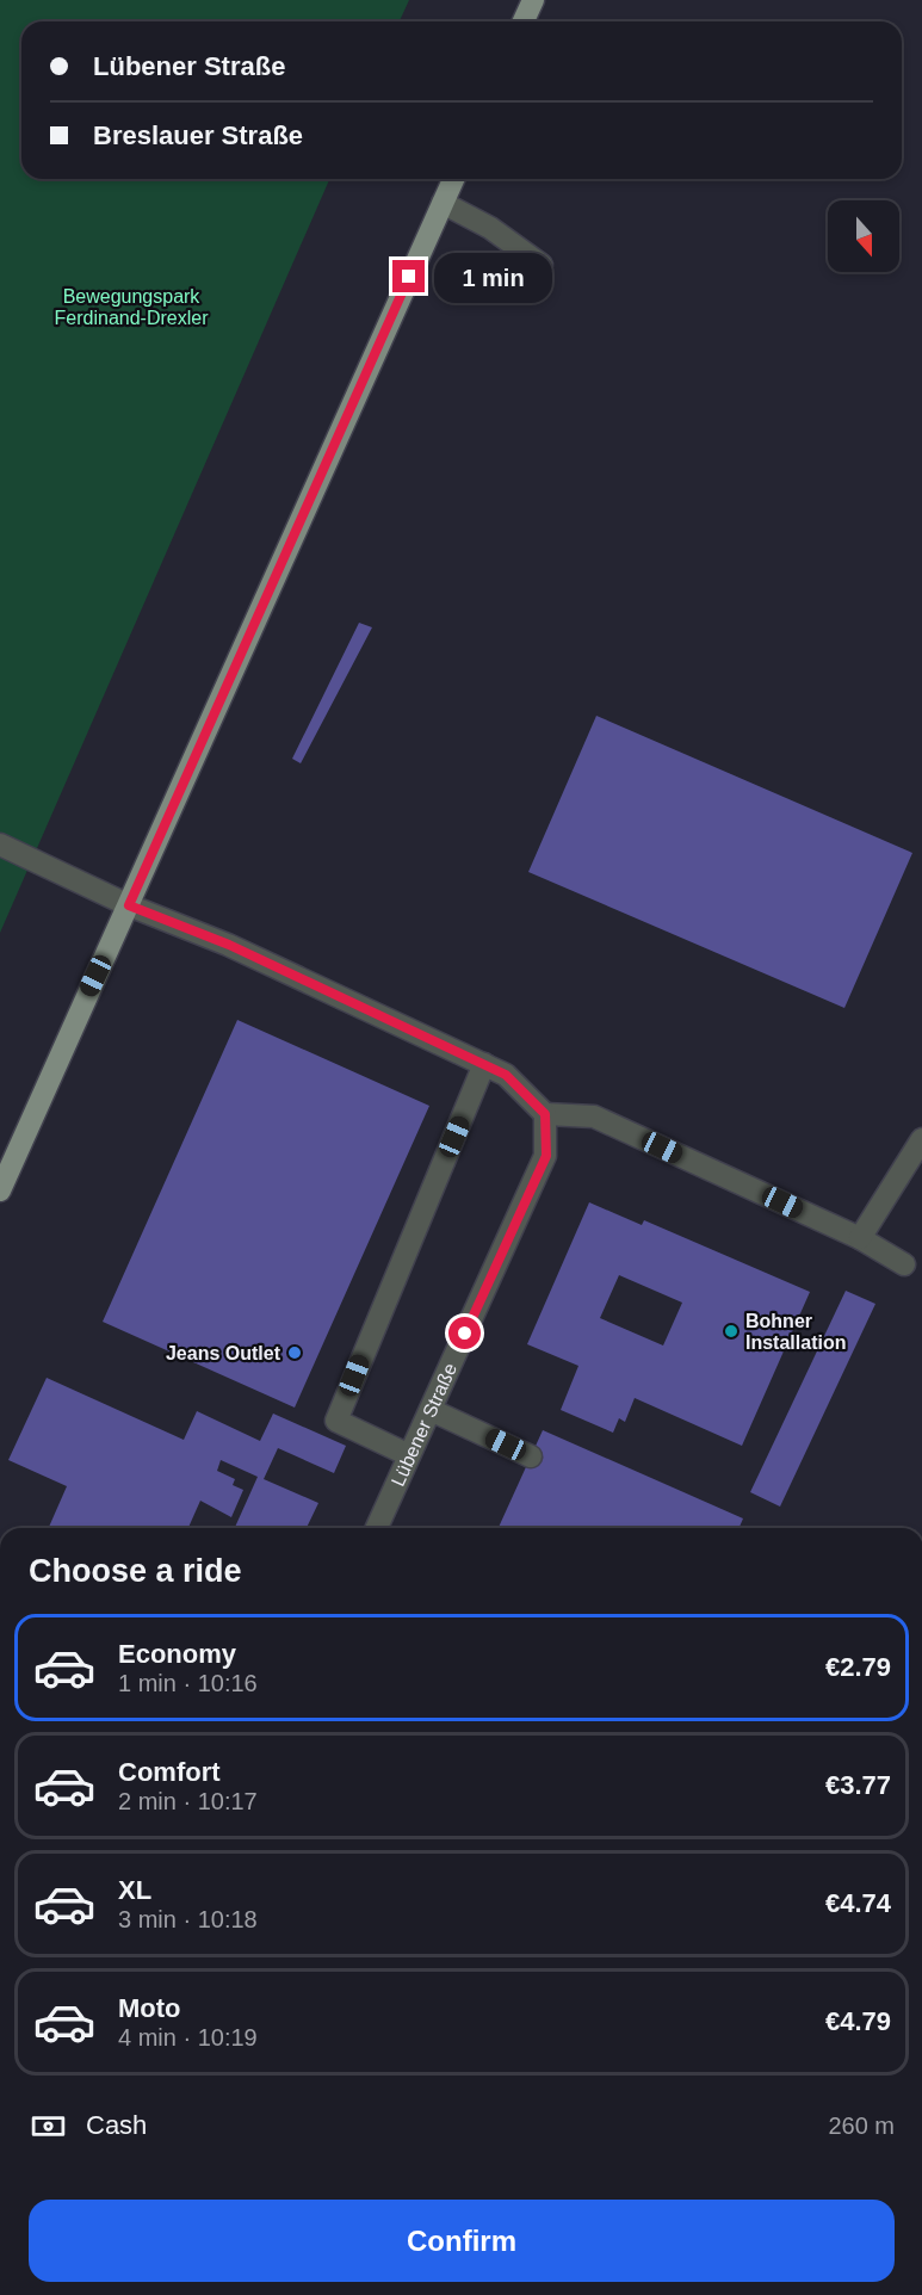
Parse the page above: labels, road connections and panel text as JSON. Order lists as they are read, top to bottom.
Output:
{
  "streets": {
    "street": ["Lübener Straße"]
  },
  "parks": ["Bewegungspark Ferdinand-Drexler"],
  "places": ["Bohner Installation", "Jeans Outlet"],
  "north": "bottom",
  "page": {
    "banner": ["Lübener Straße", "Breslauer Straße"],
    "bubble": "1 min",
    "heading": "Choose a ride",
    "list": [
      {
        "name": "Economy",
        "note": "1 min · 10:16",
        "value": "€2.79"
      },
      {
        "name": "Comfort",
        "note": "2 min · 10:17",
        "value": "€3.77"
      },
      {
        "name": "XL",
        "note": "3 min · 10:18",
        "value": "€4.74"
      },
      {
        "name": "Moto",
        "note": "4 min · 10:19",
        "value": "€4.79"
      }
    ],
    "pay": ["Cash", "260 m"],
    "buttons": "Confirm"
  }
}
